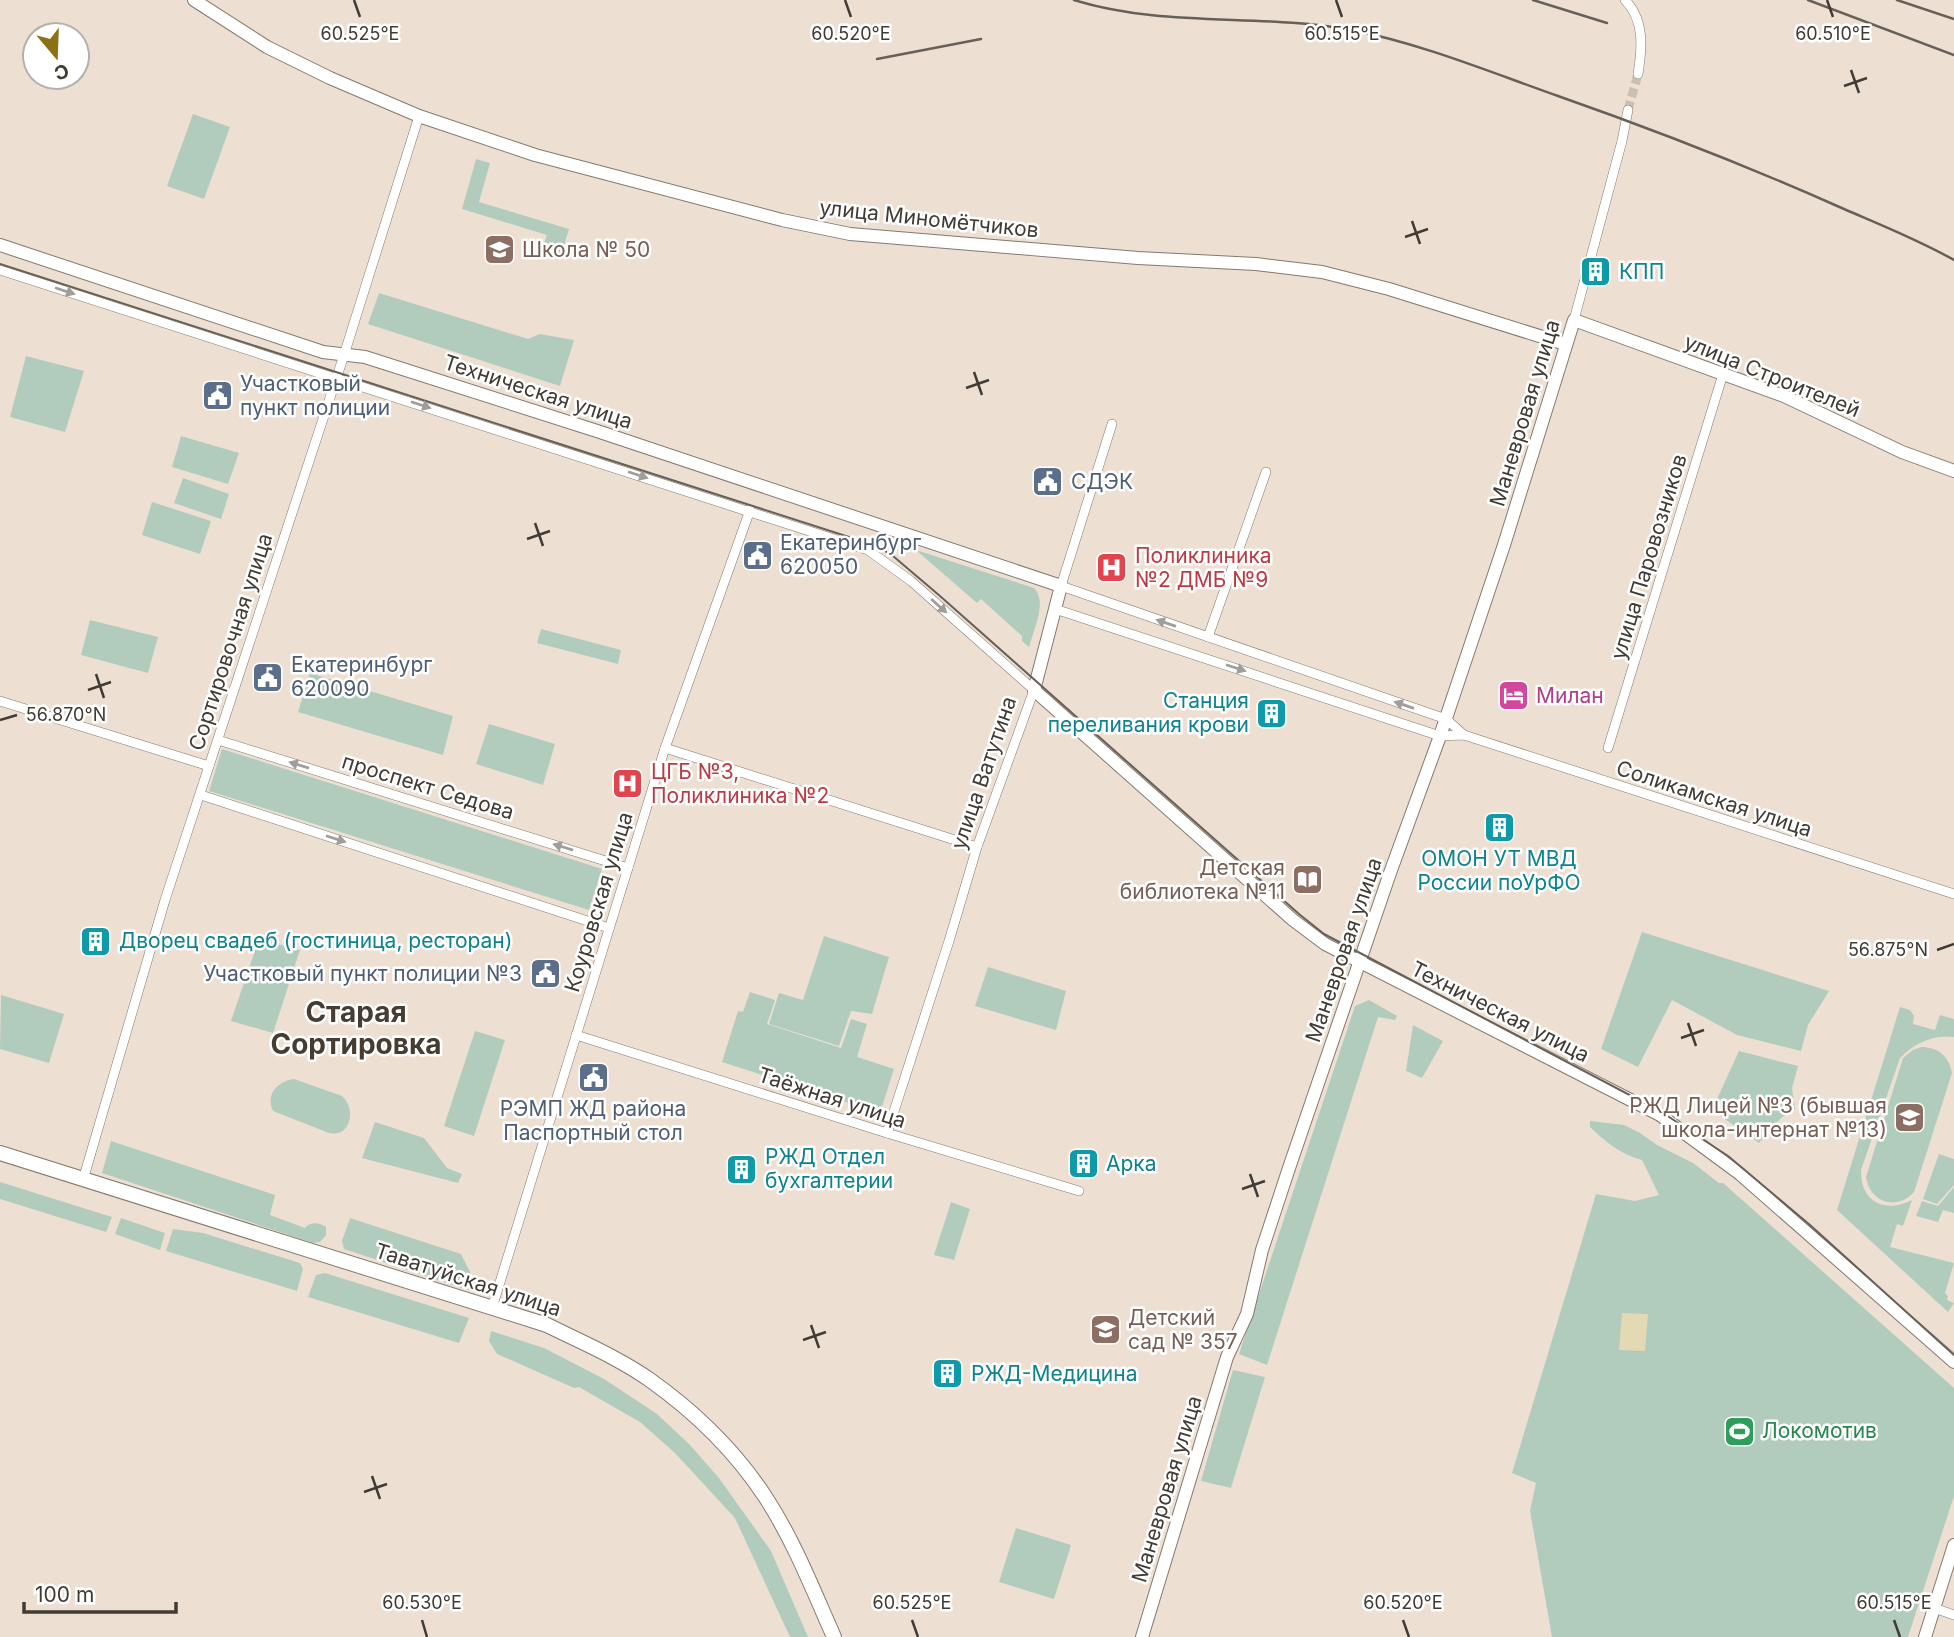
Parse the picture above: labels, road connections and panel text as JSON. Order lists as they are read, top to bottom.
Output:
{
  "streets": {
    "main road": ["Таватуйская улица"],
    "street": [
      "улица Миномётчиков",
      "улица Строителей",
      "Техническая улица",
      "Маневровая улица",
      "улица Паровозников",
      "Сортировочная улица",
      "улица Ватутина",
      "проспект Седова",
      "Соликамская улица",
      "Коуровская улица",
      "Таёжная улица"
    ]
  },
  "crossings": [
    ["улица Миномётчиков", "Маневровая улица"],
    ["улица Миномётчиков", "Сортировочная улица"],
    ["улица Строителей", "Маневровая улица"],
    ["улица Строителей", "улица Паровозников"],
    ["Техническая улица", "Маневровая улица"],
    ["Техническая улица", "Сортировочная улица"],
    ["Техническая улица", "улица Ватутина"],
    ["Техническая улица", "Соликамская улица"],
    ["Маневровая улица", "Соликамская улица"],
    ["Сортировочная улица", "проспект Седова"],
    ["Сортировочная улица", "Таватуйская улица"],
    ["улица Ватутина", "Соликамская улица"],
    ["улица Ватутина", "Таёжная улица"],
    ["проспект Седова", "Коуровская улица"],
    ["Коуровская улица", "Таёжная улица"],
    ["Коуровская улица", "Таватуйская улица"]
  ],
  "districts": ["Старая Сортировка"],
  "places": {
    "school or university": ["Школа № 50", "РЖД Лицей №3 (бывшая школа-интернат №13)", "Детский сад № 357"],
    "building": [
      "КПП",
      "Станция переливания крови",
      "ОМОН УТ МВД России поУрФО",
      "Дворец свадеб (гостиница, ресторан)",
      "Арка",
      "РЖД Отдел бухгалтерии",
      "РЖД-Медицина"
    ],
    "public building": [
      "Участковый пункт полиции",
      "СДЭК",
      "Екатеринбург 620050",
      "Екатеринбург 620090",
      "Участковый пункт полиции №3",
      "РЭМП ЖД района Паспортный стол"
    ],
    "hospital": ["Поликлиника №2 ДМБ №9", "ЦГБ №3, Поликлиника №2"],
    "hotel": ["Милан"],
    "library": ["Детская библиотека №11"],
    "sports": ["Локомотив"]
  },
  "scale_bar": "100 m",
  "north": "bottom",
  "coordinates": [
    "60.510°E",
    "60.525°E",
    "60.520°E",
    "60.515°E",
    "56.870°N",
    "56.875°N",
    "60.530°E"
  ]
}
